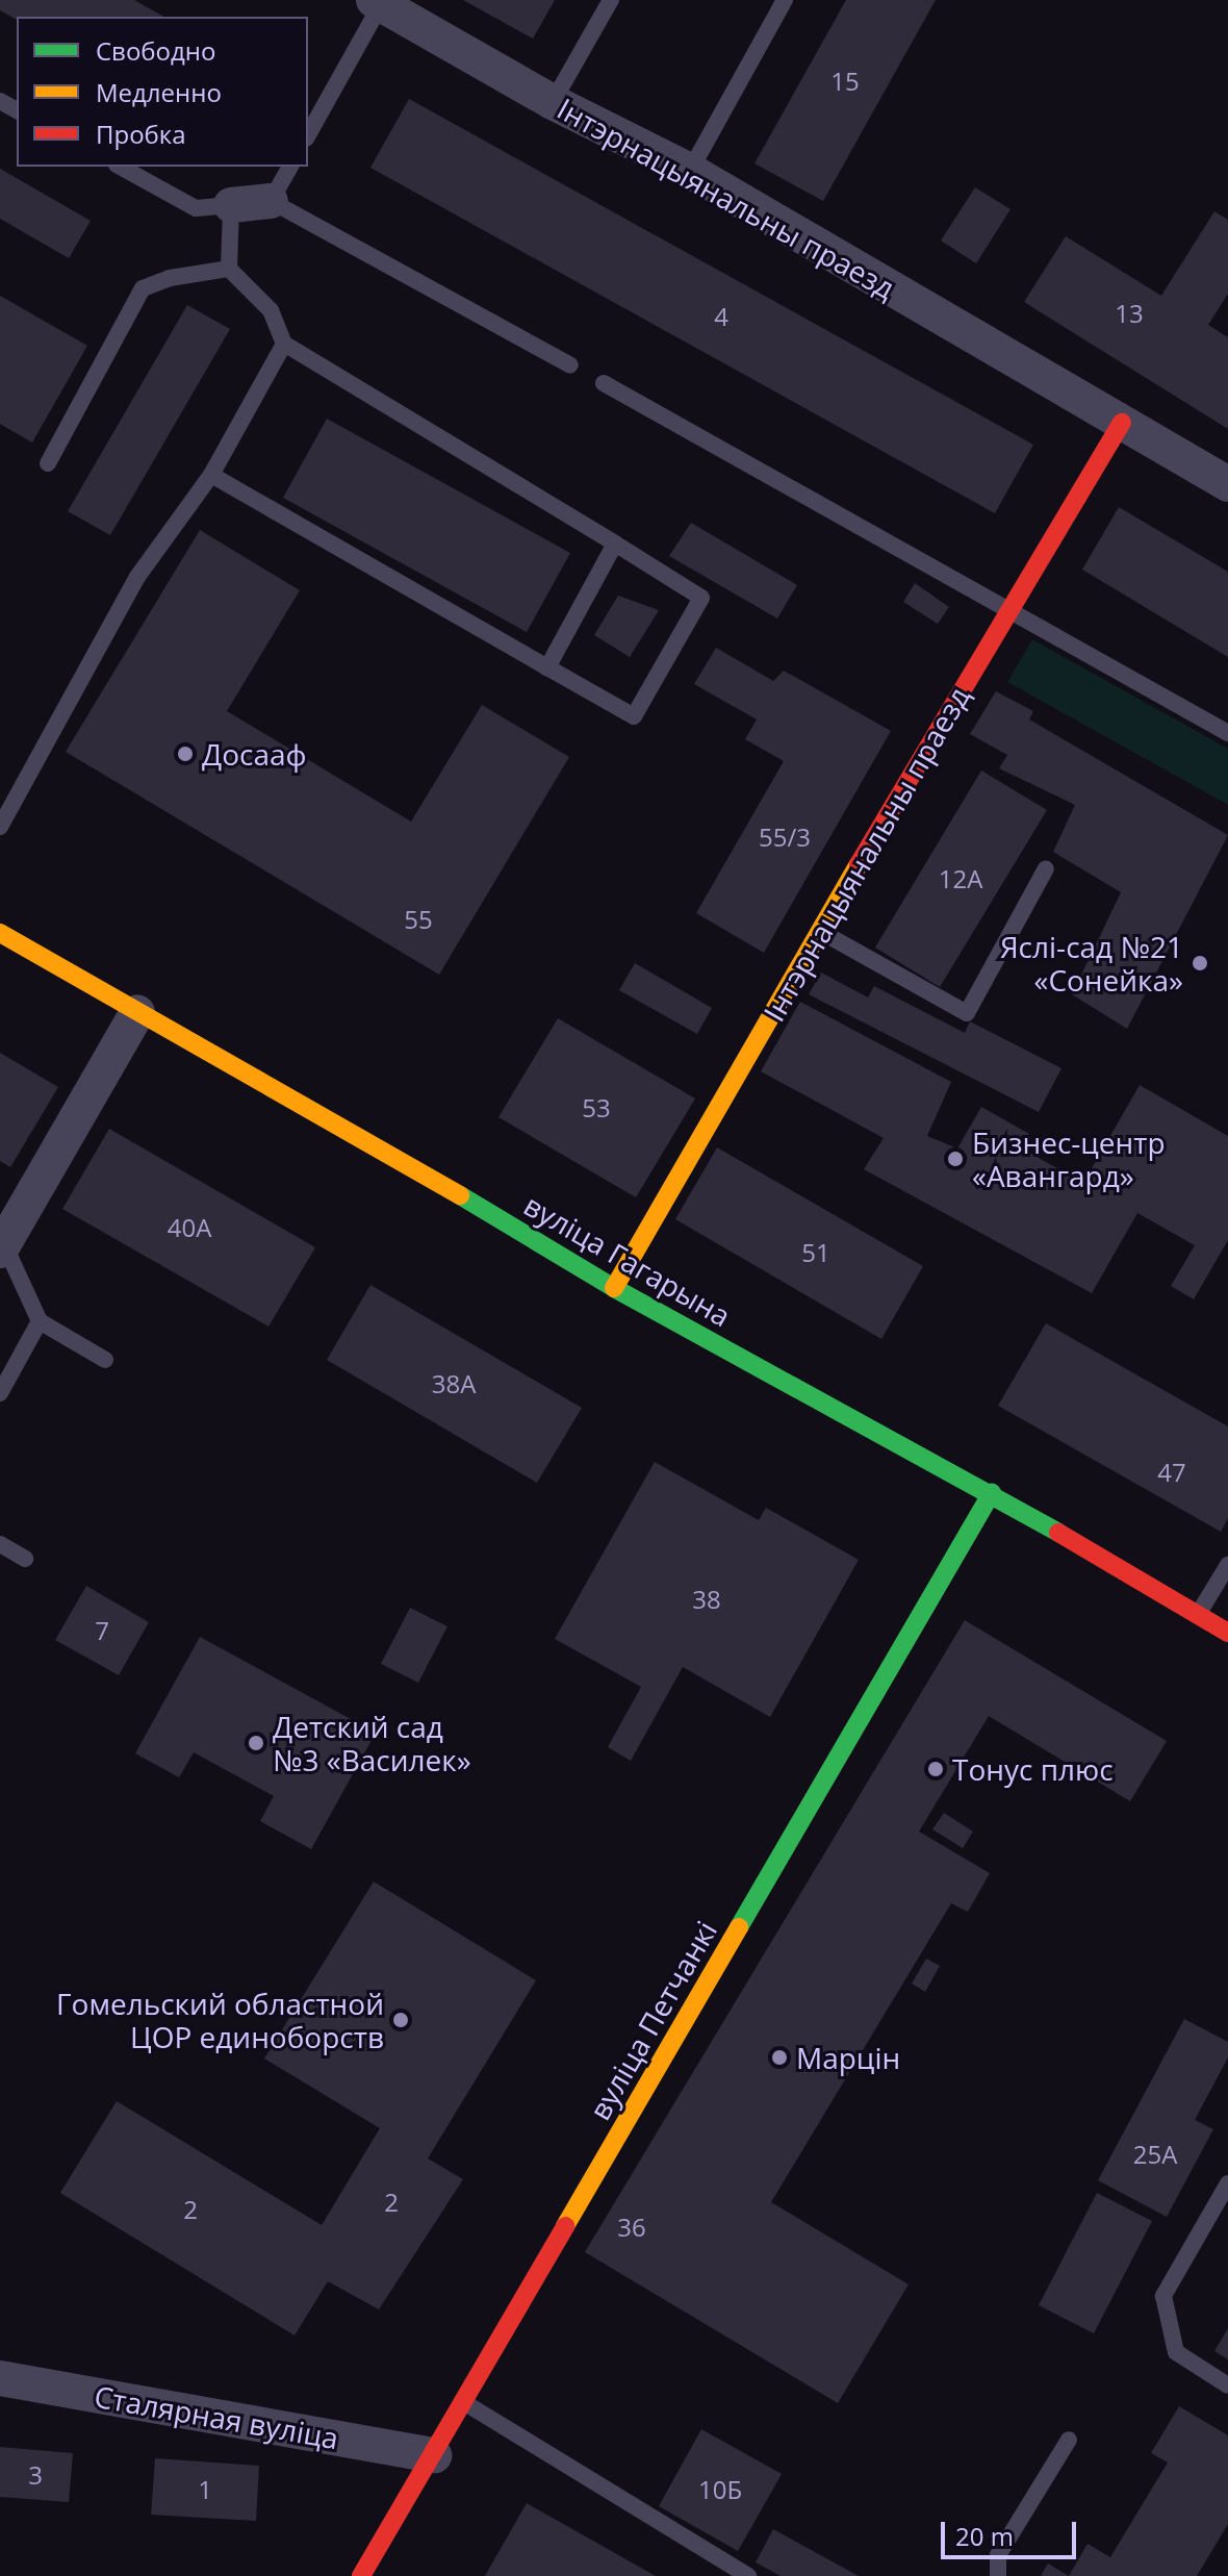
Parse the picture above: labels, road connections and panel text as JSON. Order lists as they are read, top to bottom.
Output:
{
  "streets": {
    "street": [
      "Інтэрнацыянальны праезд",
      "вуліца Гагарына",
      "вуліца Петчанкі",
      "Сталярная вуліца"
    ]
  },
  "crossings": [
    ["Інтэрнацыянальны праезд", "вуліца Гагарына"],
    ["вуліца Гагарына", "вуліца Петчанкі"],
    ["вуліца Петчанкі", "Сталярная вуліца"]
  ],
  "places": [
    "Досааф",
    "Яслі-сад №21 «Сонейка»",
    "Бизнес-центр «Авангард»",
    "Детский сад №3 «Василек»",
    "Тонус плюс",
    "Гомельский областной ЦОР единоборств",
    "Марцін"
  ],
  "house_numbers": [
    "15",
    "13",
    "4",
    "55/3",
    "12А",
    "55",
    "53",
    "40А",
    "51",
    "38А",
    "47",
    "38",
    "7",
    "25А",
    "2",
    "2",
    "36",
    "3",
    "1",
    "10Б"
  ],
  "legend": ["Свободно", "Медленно", "Пробка"],
  "scale_bar": "20 m"
}
